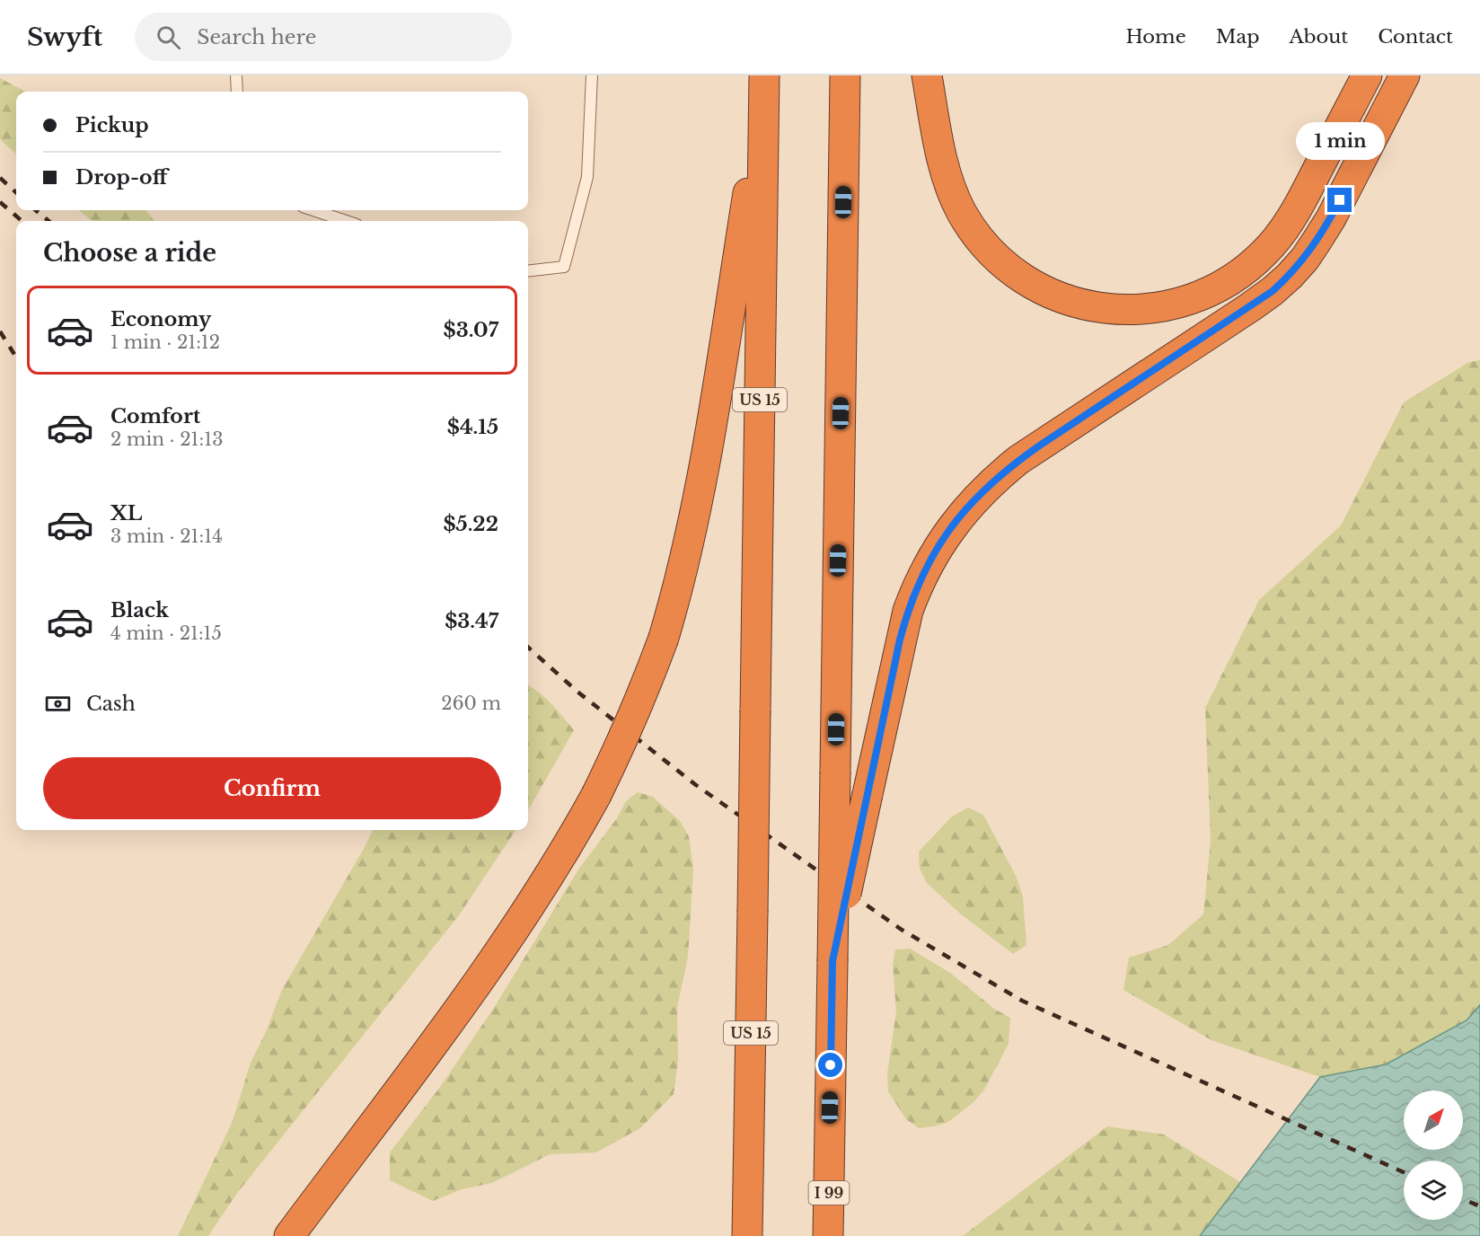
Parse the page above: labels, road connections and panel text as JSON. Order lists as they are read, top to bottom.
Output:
{
  "streets": {
    "highway": ["US 15", "I 99"]
  },
  "north": "top right",
  "page": {
    "header": "Swyft",
    "search": "Search here",
    "nav": [
      "Home",
      "Map",
      "About",
      "Contact"
    ],
    "banner": ["Pickup", "Drop-off"],
    "bubble": "1 min",
    "heading": "Choose a ride",
    "list": [
      {
        "name": "Economy",
        "note": "1 min · 21:12",
        "value": "$3.07"
      },
      {
        "name": "Comfort",
        "note": "2 min · 21:13",
        "value": "$4.15"
      },
      {
        "name": "XL",
        "note": "3 min · 21:14",
        "value": "$5.22"
      },
      {
        "name": "Black",
        "note": "4 min · 21:15",
        "value": "$3.47"
      }
    ],
    "pay": ["Cash", "260 m"],
    "buttons": "Confirm"
  }
}
